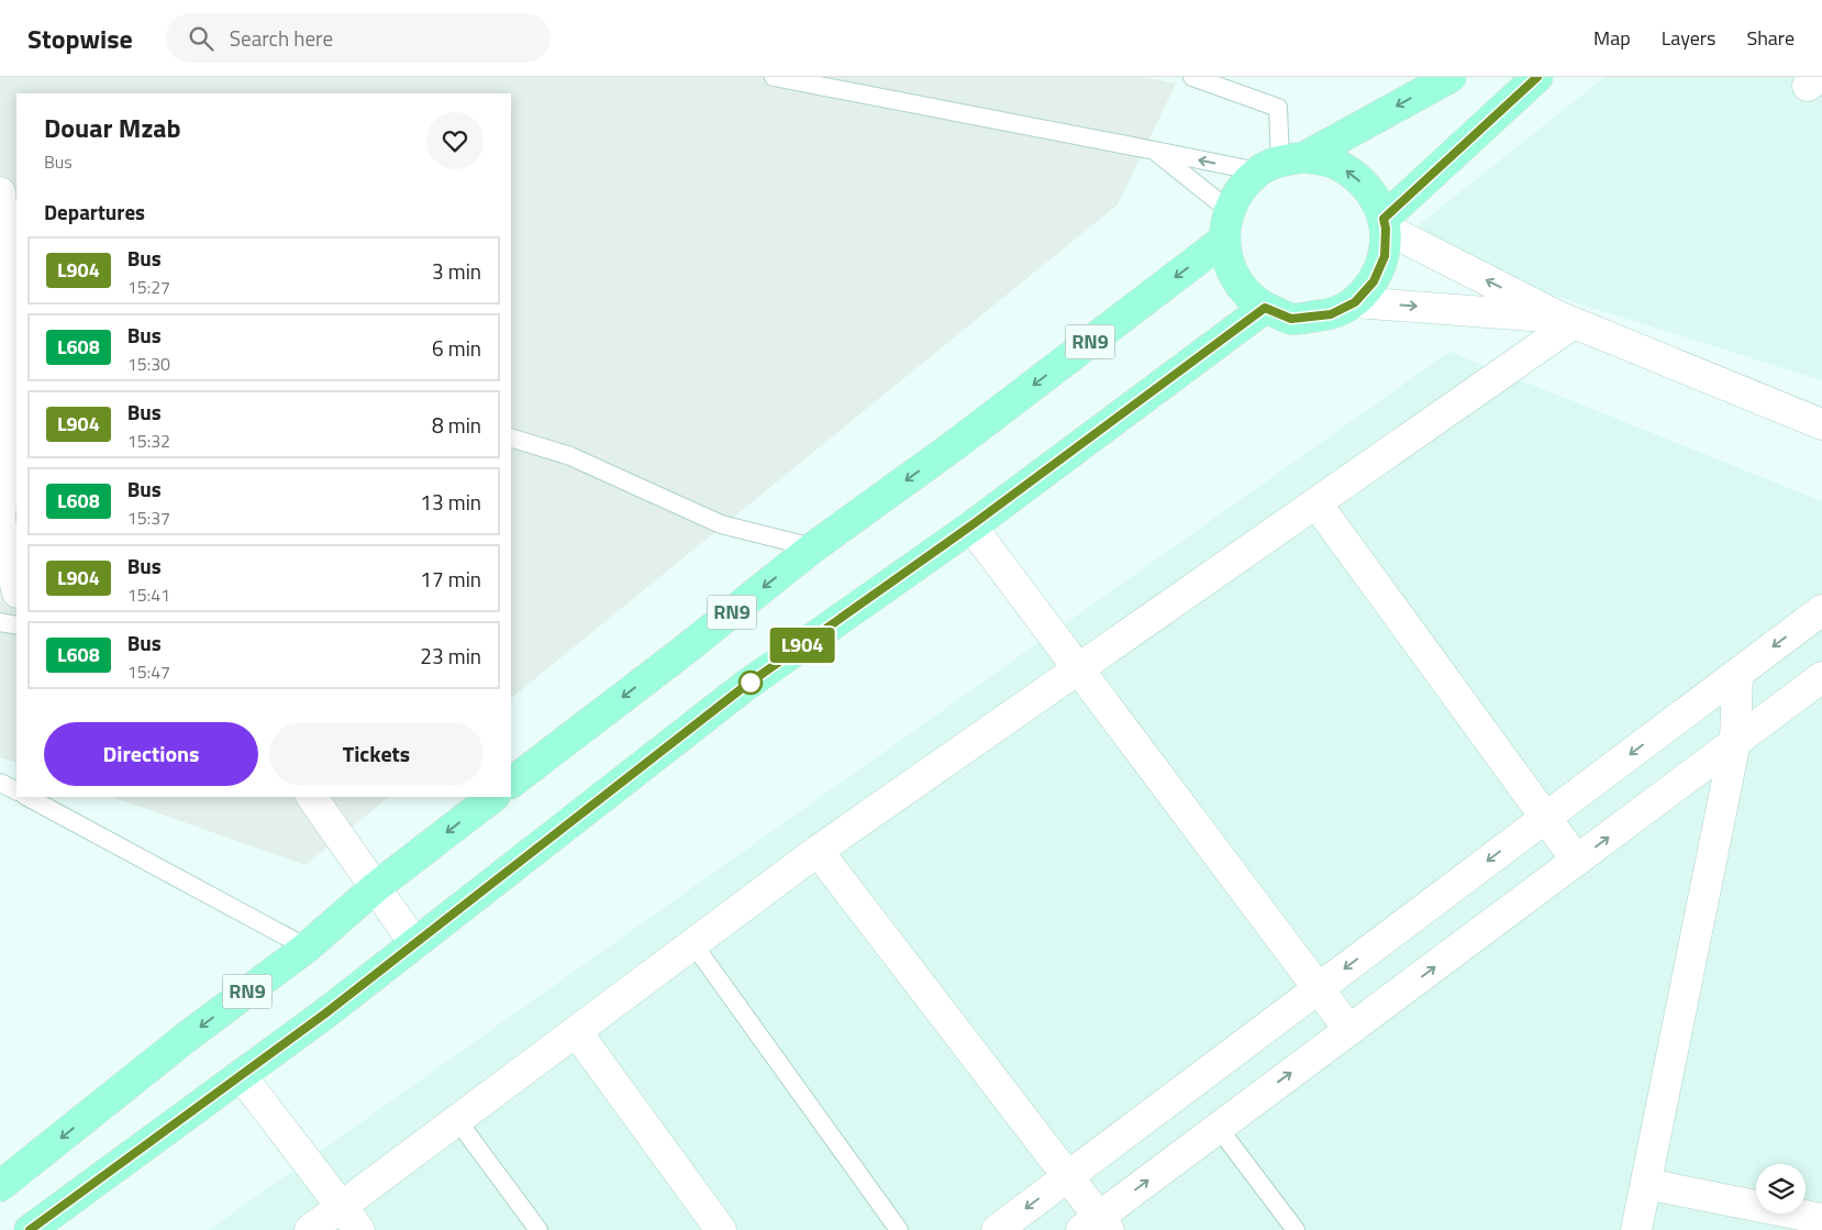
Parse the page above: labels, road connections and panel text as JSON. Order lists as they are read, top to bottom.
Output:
{
  "streets": {
    "highway": ["RN9"]
  },
  "lines": ["bus line L904"],
  "page": {
    "header": "Stopwise",
    "search": "Search here",
    "nav": ["Map", "Layers", "Share"],
    "on_map": "L904",
    "heading": [
      ["Douar Mzab", "Bus"],
      "Departures"
    ],
    "list": [
      {
        "mark": "L904",
        "name": "Bus",
        "note": "15:27",
        "value": "3 min"
      },
      {
        "mark": "L608",
        "name": "Bus",
        "note": "15:30",
        "value": "6 min"
      },
      {
        "mark": "L904",
        "name": "Bus",
        "note": "15:32",
        "value": "8 min"
      },
      {
        "mark": "L608",
        "name": "Bus",
        "note": "15:37",
        "value": "13 min"
      },
      {
        "mark": "L904",
        "name": "Bus",
        "note": "15:41",
        "value": "17 min"
      },
      {
        "mark": "L608",
        "name": "Bus",
        "note": "15:47",
        "value": "23 min"
      }
    ],
    "buttons": ["Directions", "Tickets"]
  }
}
